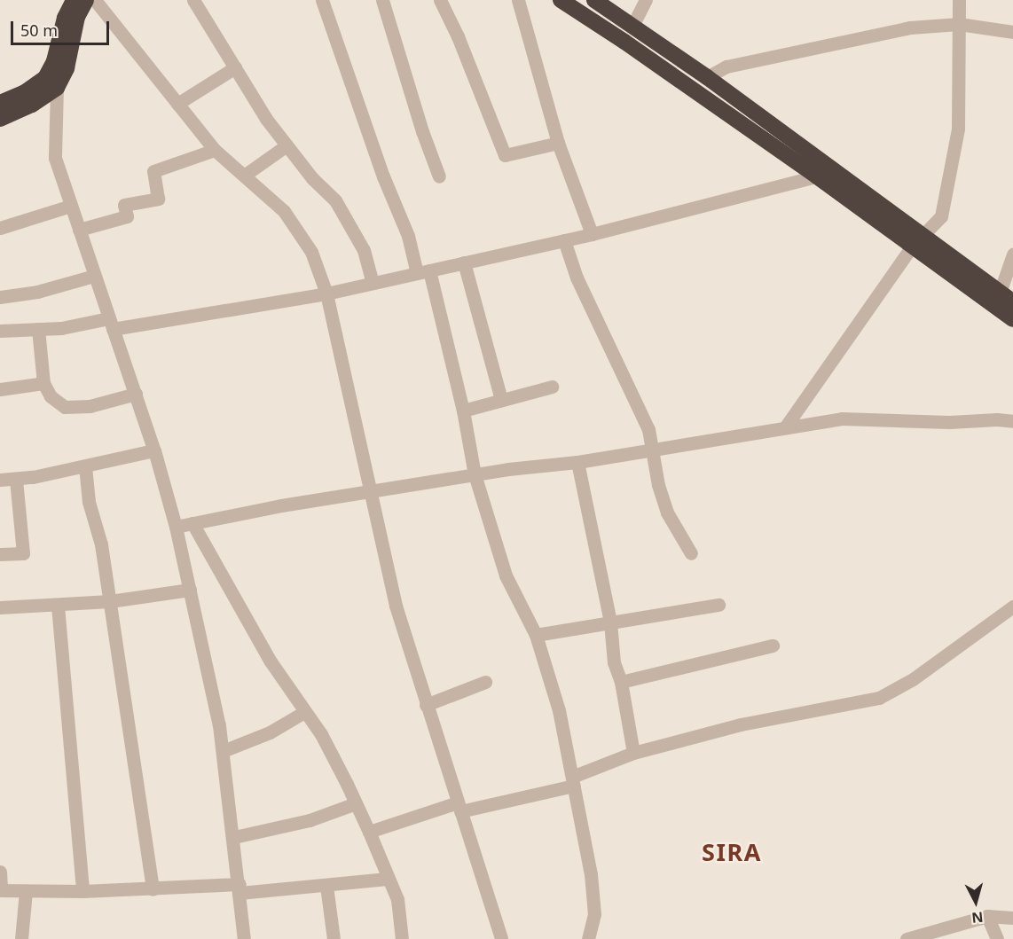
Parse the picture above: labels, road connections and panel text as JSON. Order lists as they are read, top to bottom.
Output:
{
  "districts": ["SIRA"],
  "scale_bar": "50 m",
  "north": "bottom"
}
